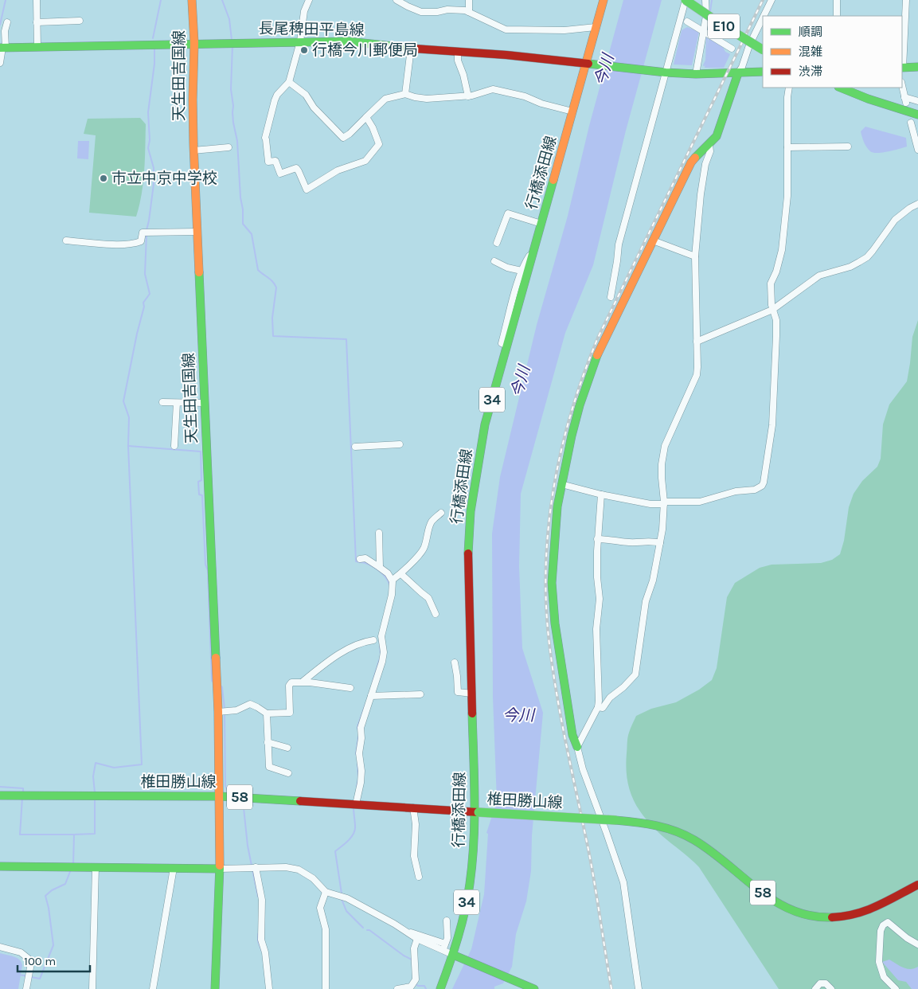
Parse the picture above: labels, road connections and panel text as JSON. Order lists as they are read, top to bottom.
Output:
{
  "streets": {
    "main road": [
      "E10",
      "長尾稗田平島線",
      "天生田吉国線",
      "行橋添田線",
      "34",
      "椎田勝山線",
      "58"
    ]
  },
  "crossings": [
    ["長尾稗田平島線", "天生田吉国線"],
    ["長尾稗田平島線", "行橋添田線"],
    ["天生田吉国線", "椎田勝山線"],
    ["行橋添田線", "椎田勝山線"]
  ],
  "water": ["今川"],
  "places": ["行橋今川郵便局", "市立中京中学校"],
  "legend": ["順調", "混雑", "渋滞"],
  "scale_bar": "100 m"
}
